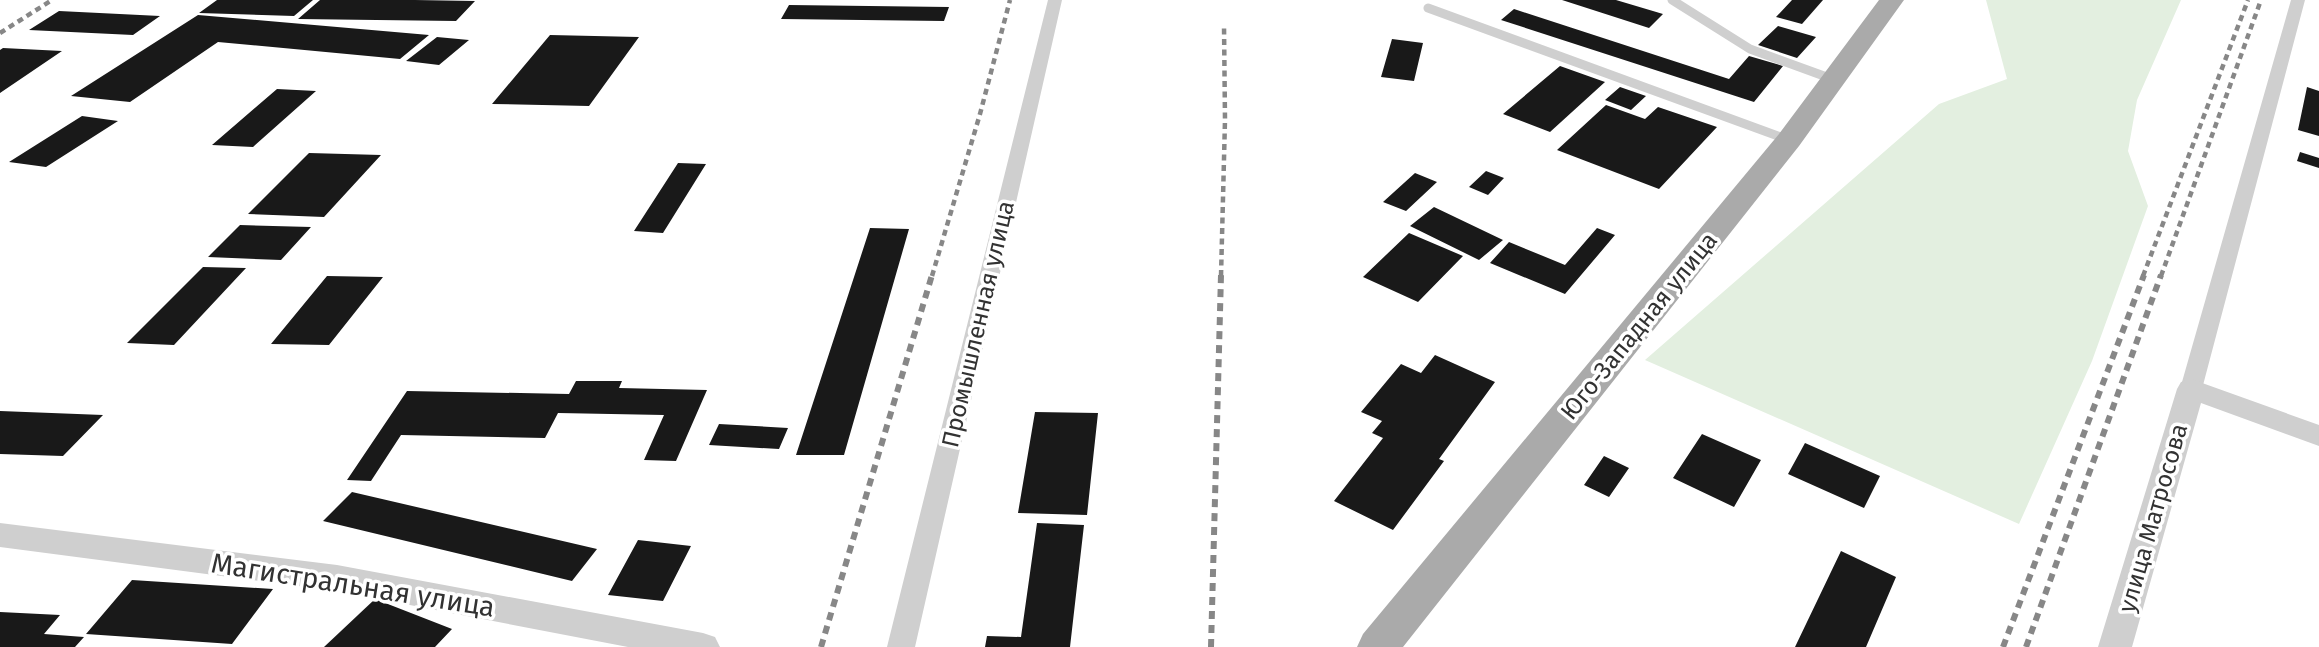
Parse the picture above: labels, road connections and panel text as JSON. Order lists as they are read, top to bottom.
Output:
{
  "streets": {
    "main road": ["Юго-Западная улица"],
    "street": ["Промышленная улица", "улица Матросова", "Магистральная улица"]
  }
}
